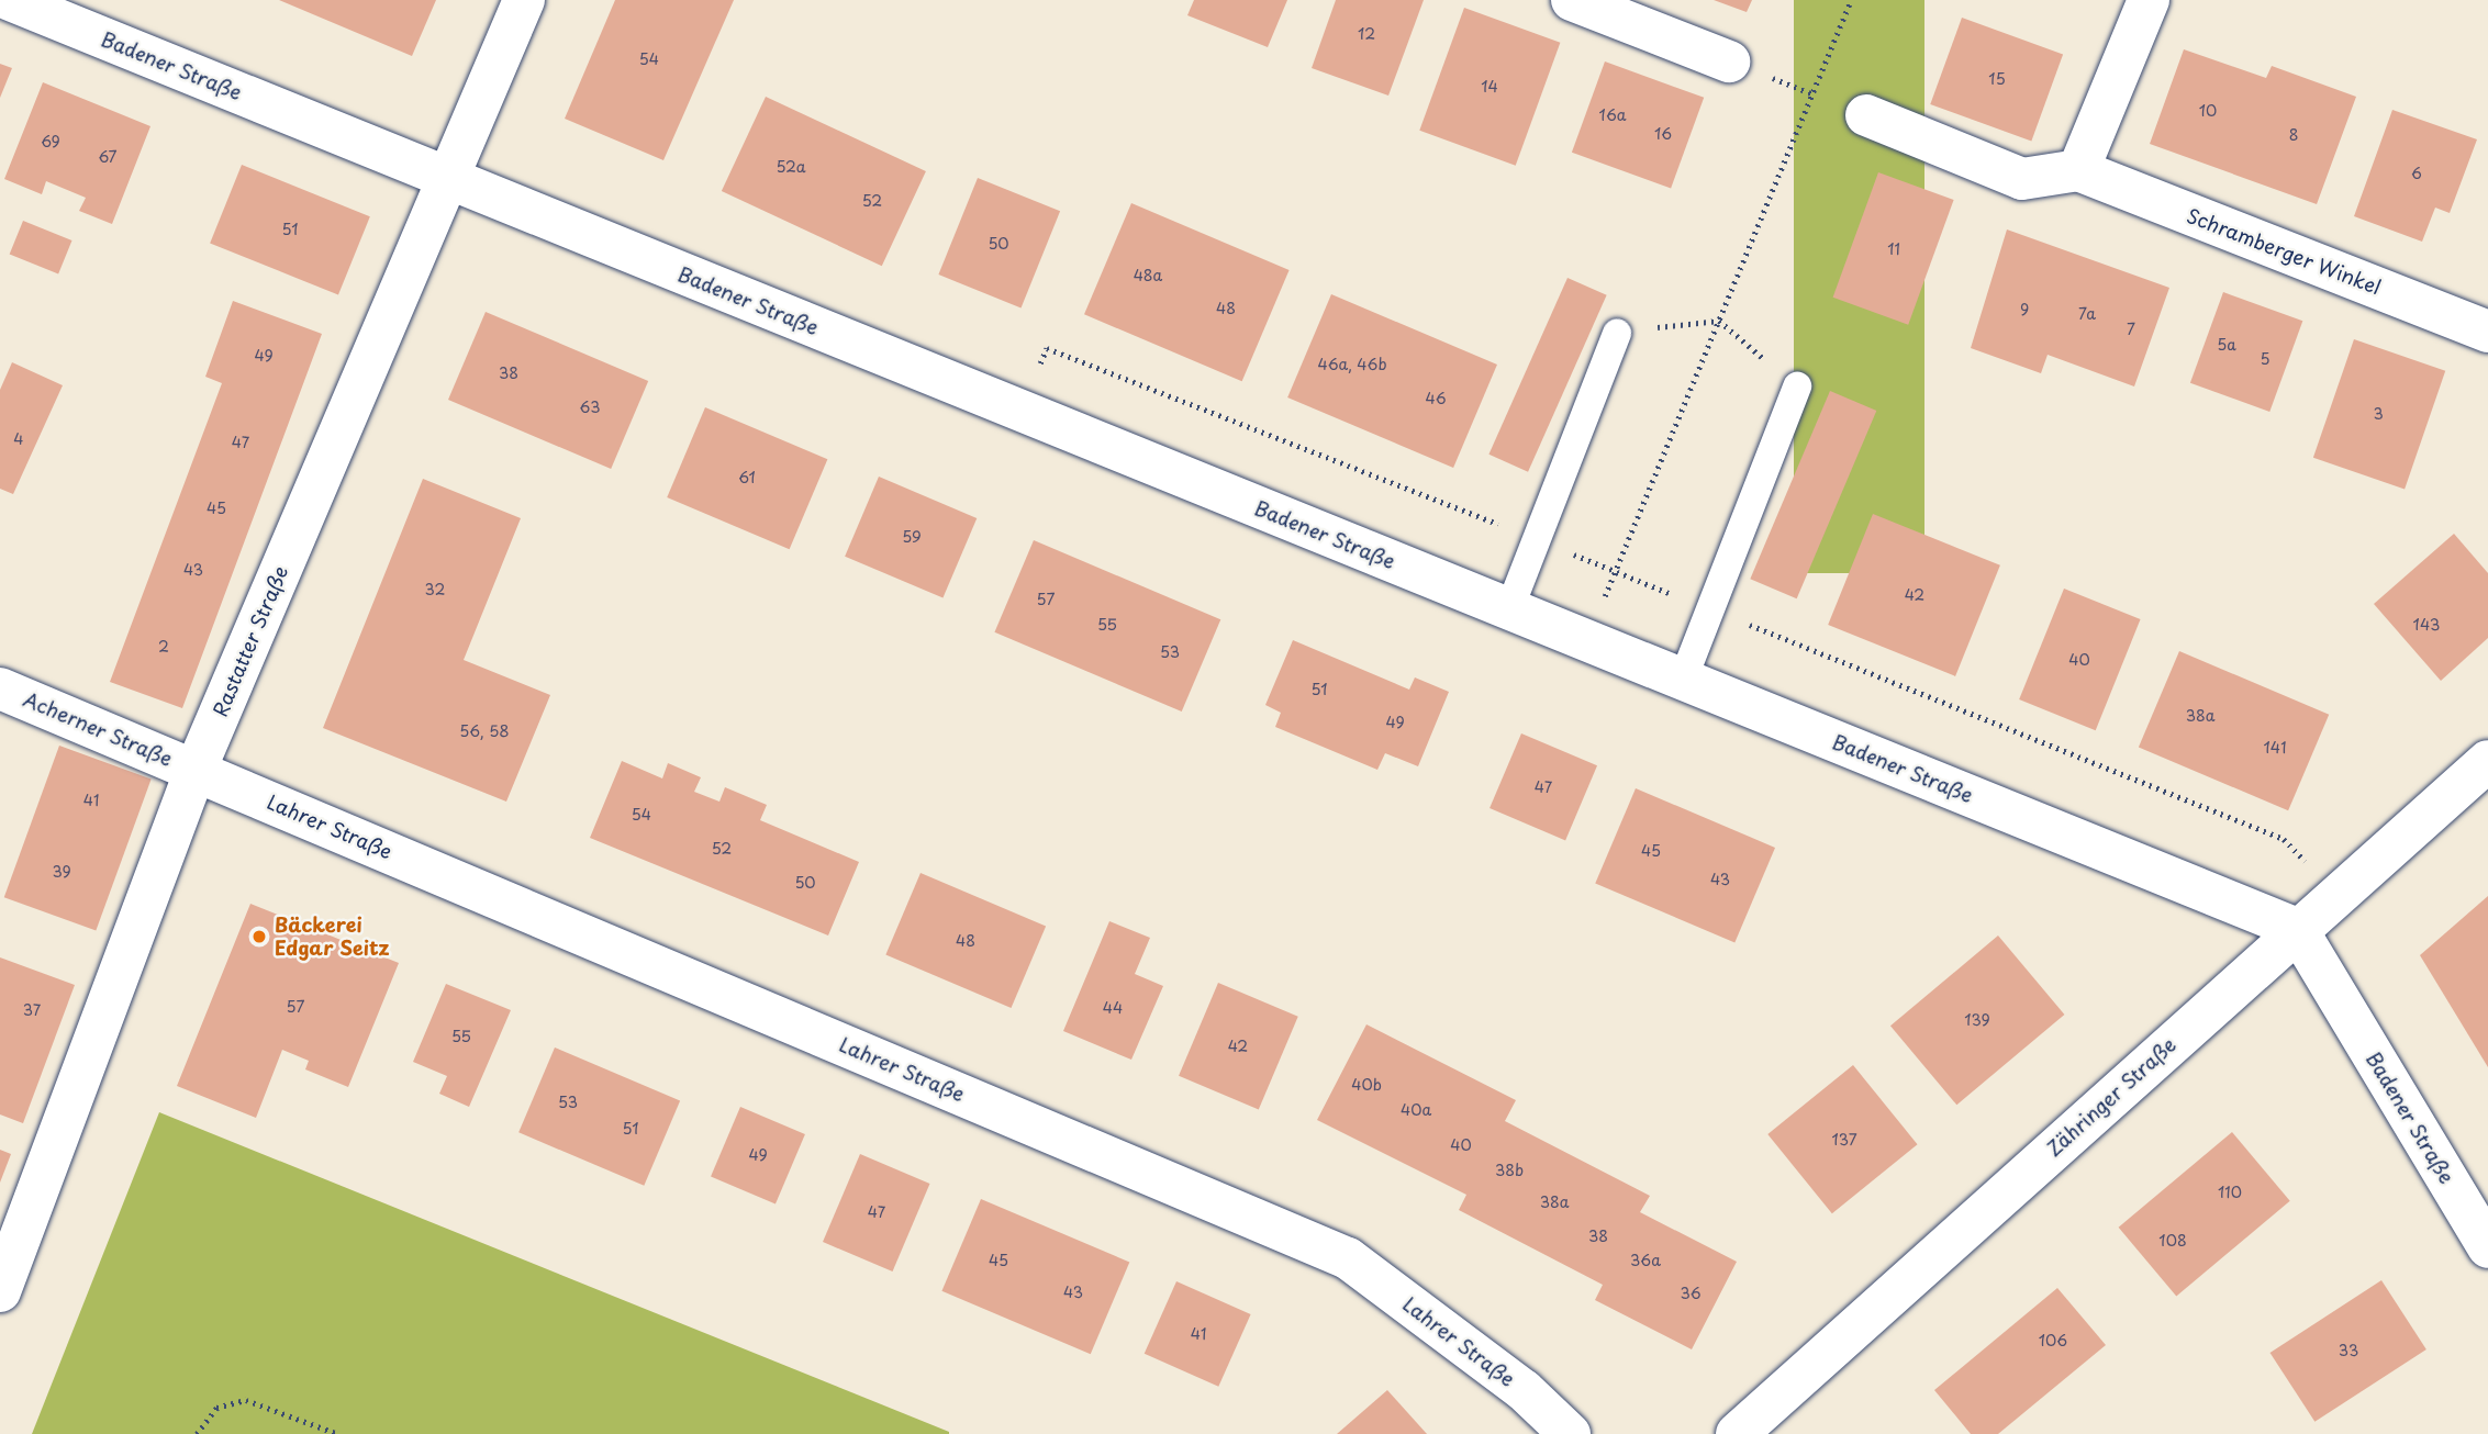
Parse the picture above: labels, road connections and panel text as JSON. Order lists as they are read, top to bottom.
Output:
{
  "streets": {
    "street": [
      "Badener Straße",
      "Schramberger Winkel",
      "Rastatter Straße",
      "Acherner Straße",
      "Lahrer Straße",
      "Zähringer Straße"
    ]
  },
  "crossings": [
    ["Badener Straße", "Rastatter Straße"],
    ["Badener Straße", "Zähringer Straße"],
    ["Rastatter Straße", "Acherner Straße"],
    ["Rastatter Straße", "Lahrer Straße"],
    ["Acherner Straße", "Lahrer Straße"]
  ],
  "places": ["Bäckerei Edgar Seitz"],
  "house_numbers": [
    "12",
    "54",
    "15",
    "14",
    "10",
    "16a",
    "16",
    "8",
    "69",
    "67",
    "52a",
    "6",
    "52",
    "51",
    "50",
    "11",
    "48a",
    "48",
    "9",
    "7a",
    "7",
    "5a",
    "49",
    "5",
    "46a, 46b",
    "38",
    "46",
    "63",
    "3",
    "4",
    "47",
    "61",
    "45",
    "59",
    "43",
    "32",
    "42",
    "57",
    "55",
    "143",
    "2",
    "53",
    "40",
    "51",
    "38a",
    "49",
    "56, 58",
    "141",
    "47",
    "41",
    "54",
    "52",
    "45",
    "39",
    "43",
    "50",
    "48",
    "57",
    "44",
    "37",
    "139",
    "55",
    "42",
    "40b",
    "53",
    "40a",
    "51",
    "137",
    "40",
    "49",
    "38b",
    "110",
    "38a",
    "47",
    "38",
    "108",
    "45",
    "36a",
    "43",
    "36",
    "41",
    "106",
    "33"
  ]
}
